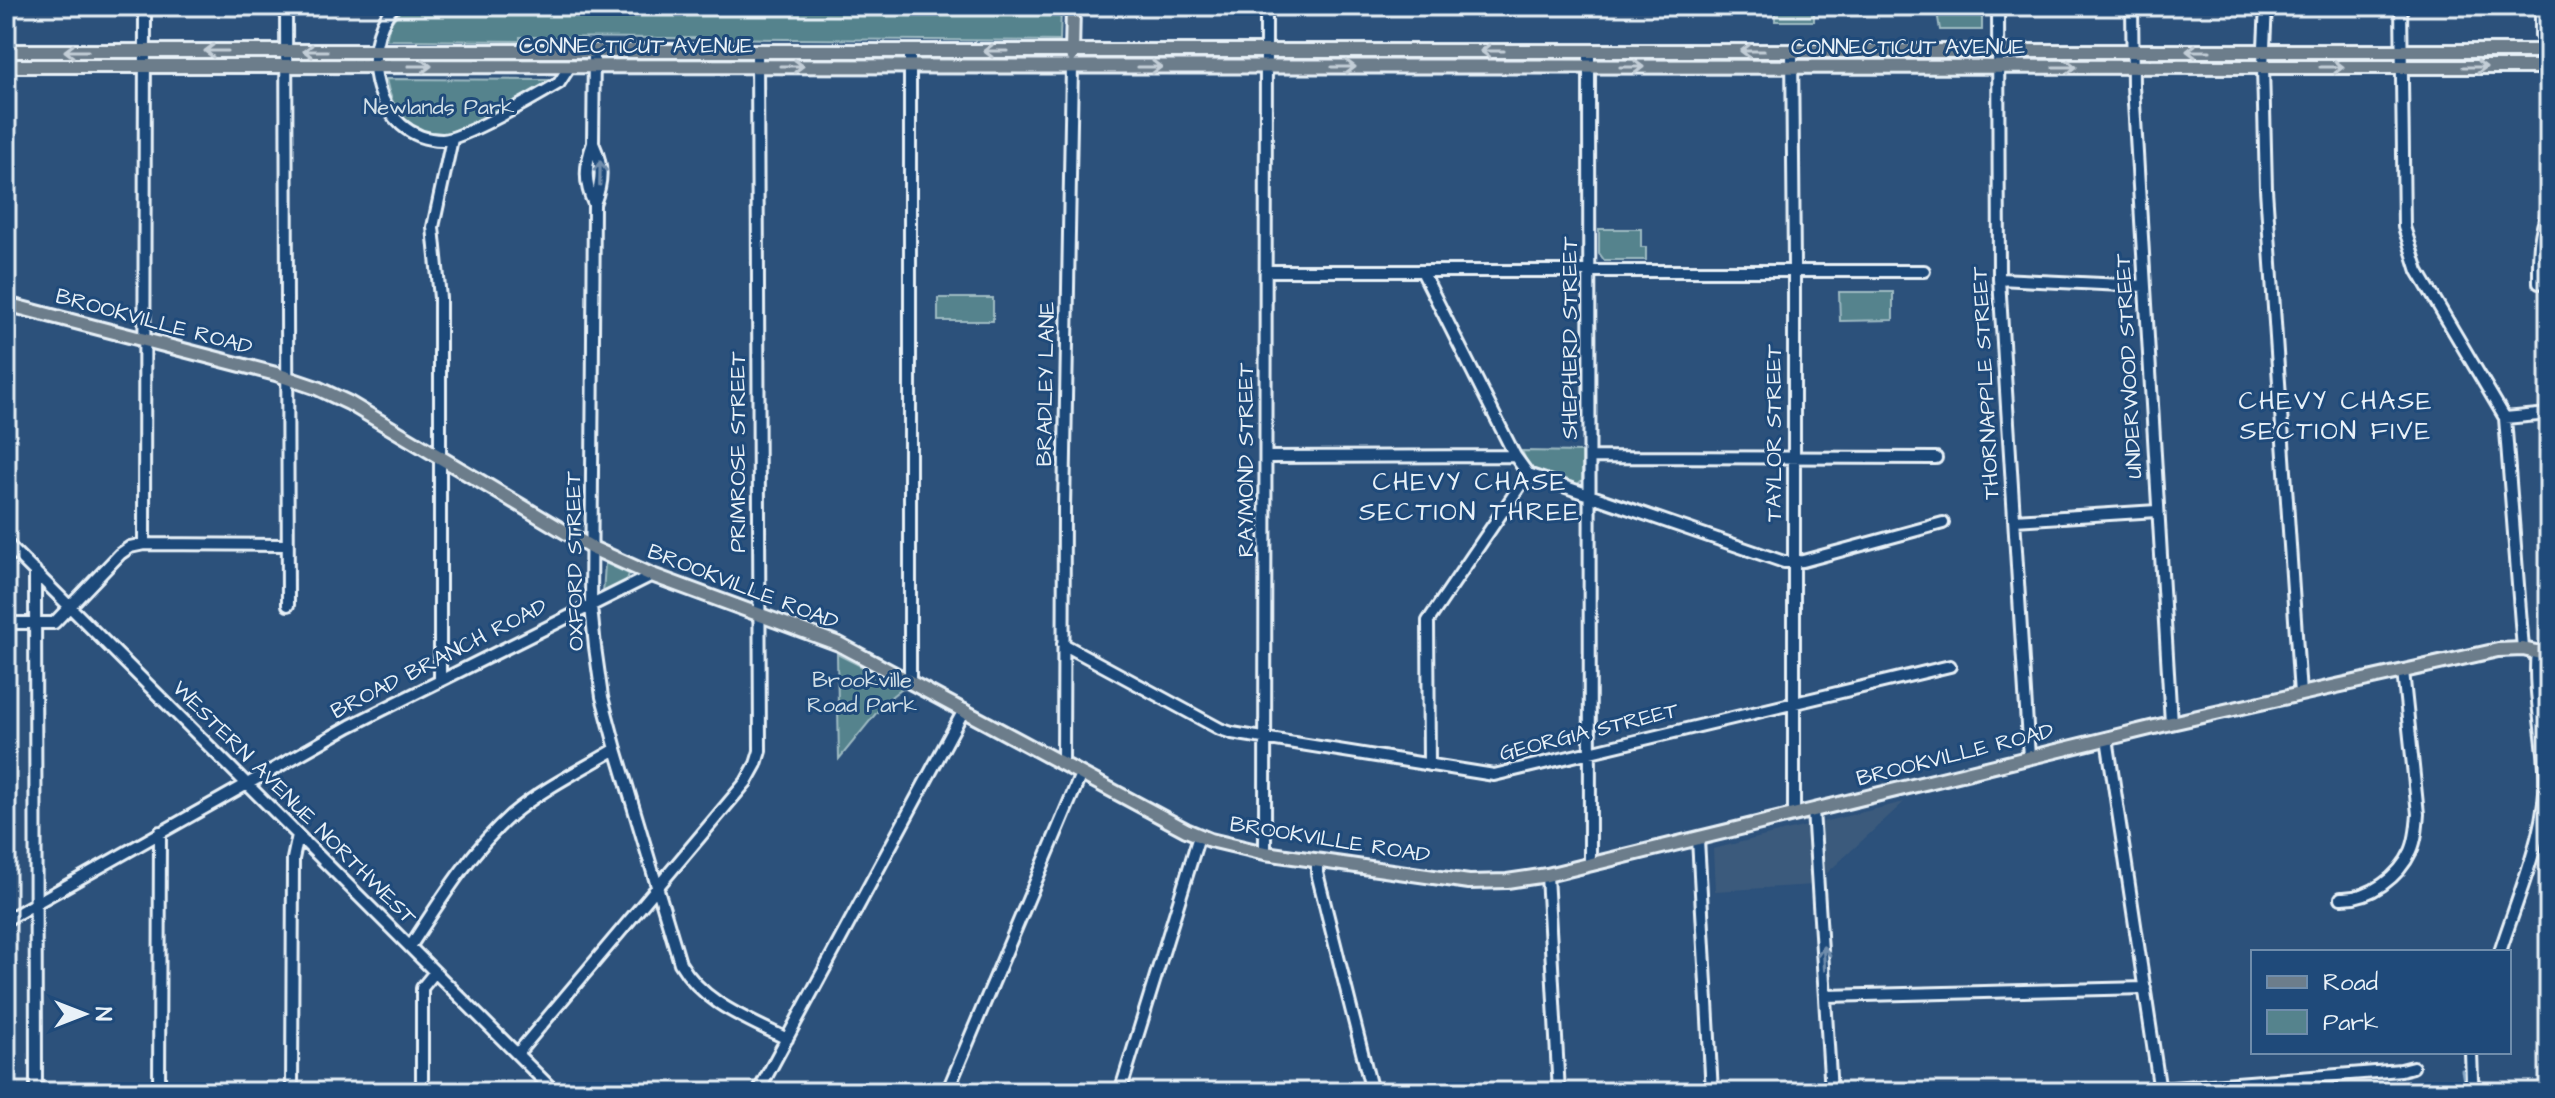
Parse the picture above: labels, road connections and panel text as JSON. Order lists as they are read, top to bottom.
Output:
{
  "streets": {
    "main road": ["CONNECTICUT AVENUE", "BROOKVILLE ROAD", "BRADLEY LANE"],
    "street": [
      "SHEPHERD STREET",
      "UNDERWOOD STREET",
      "THORNAPPLE STREET",
      "TAYLOR STREET",
      "PRIMROSE STREET",
      "RAYMOND STREET",
      "OXFORD STREET",
      "BROAD BRANCH ROAD",
      "GEORGIA STREET",
      "WESTERN AVENUE NORTHWEST"
    ]
  },
  "crossings": [
    ["CONNECTICUT AVENUE", "SHEPHERD STREET"],
    ["CONNECTICUT AVENUE", "UNDERWOOD STREET"],
    ["CONNECTICUT AVENUE", "THORNAPPLE STREET"],
    ["CONNECTICUT AVENUE", "BRADLEY LANE"],
    ["CONNECTICUT AVENUE", "TAYLOR STREET"],
    ["CONNECTICUT AVENUE", "PRIMROSE STREET"],
    ["CONNECTICUT AVENUE", "RAYMOND STREET"],
    ["CONNECTICUT AVENUE", "OXFORD STREET"],
    ["BROOKVILLE ROAD", "SHEPHERD STREET"],
    ["BROOKVILLE ROAD", "UNDERWOOD STREET"],
    ["BROOKVILLE ROAD", "THORNAPPLE STREET"],
    ["BROOKVILLE ROAD", "BRADLEY LANE"],
    ["BROOKVILLE ROAD", "TAYLOR STREET"],
    ["BROOKVILLE ROAD", "PRIMROSE STREET"],
    ["BROOKVILLE ROAD", "RAYMOND STREET"],
    ["BROOKVILLE ROAD", "OXFORD STREET"],
    ["BROOKVILLE ROAD", "BROAD BRANCH ROAD"],
    ["SHEPHERD STREET", "GEORGIA STREET"],
    ["BRADLEY LANE", "GEORGIA STREET"],
    ["TAYLOR STREET", "GEORGIA STREET"],
    ["PRIMROSE STREET", "OXFORD STREET"],
    ["PRIMROSE STREET", "WESTERN AVENUE NORTHWEST"],
    ["RAYMOND STREET", "GEORGIA STREET"],
    ["OXFORD STREET", "BROAD BRANCH ROAD"],
    ["BROAD BRANCH ROAD", "WESTERN AVENUE NORTHWEST"]
  ],
  "districts": ["CHEVY CHASE SECTION FIVE", "CHEVY CHASE SECTION THREE"],
  "parks": ["Newlands Park", "Brookville Road Park"],
  "legend": ["Road", "Park"],
  "north": "right"
}
